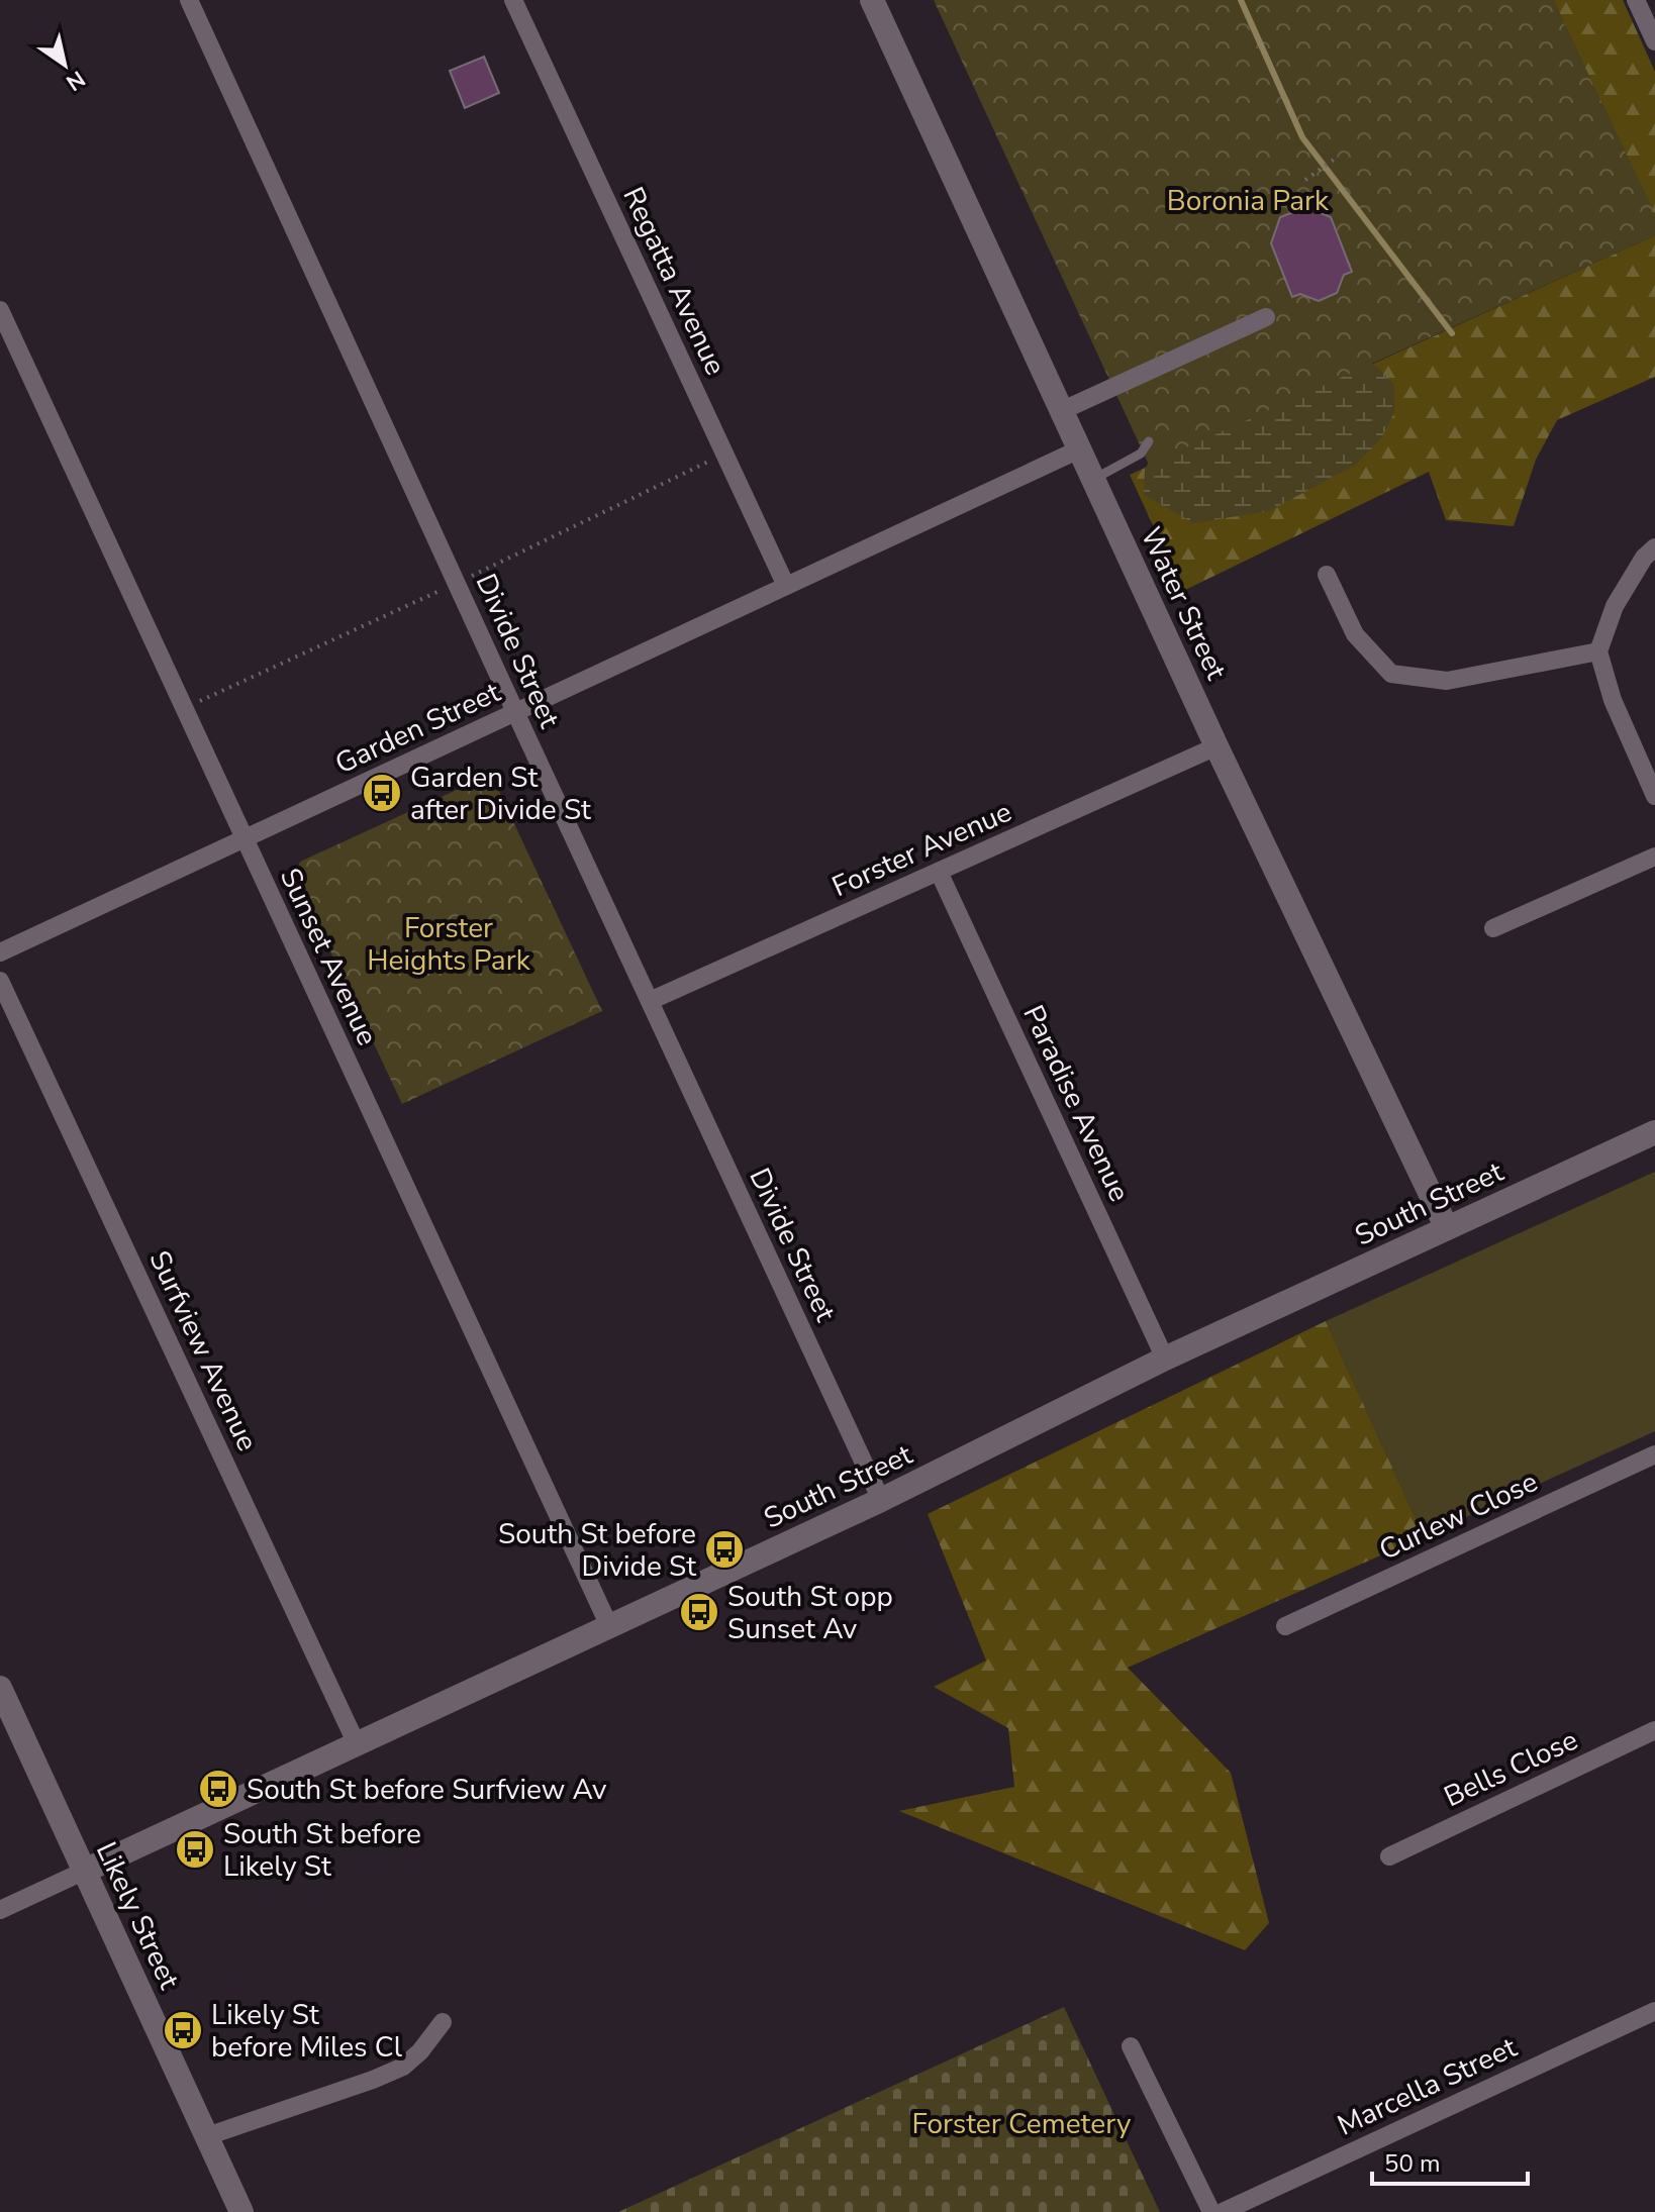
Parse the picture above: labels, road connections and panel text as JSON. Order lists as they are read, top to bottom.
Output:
{
  "streets": {
    "street": [
      "Regatta Avenue",
      "Water Street",
      "Divide Street",
      "Garden Street",
      "Forster Avenue",
      "Sunset Avenue",
      "Paradise Avenue",
      "South Street",
      "Surfview Avenue",
      "Curlew Close",
      "Bells Close",
      "Likely Street",
      "Marcella Street"
    ]
  },
  "crossings": [
    ["Regatta Avenue", "Garden Street"],
    ["Water Street", "Garden Street"],
    ["Water Street", "Forster Avenue"],
    ["Water Street", "South Street"],
    ["Divide Street", "Garden Street"],
    ["Divide Street", "Forster Avenue"],
    ["Divide Street", "South Street"],
    ["Garden Street", "Sunset Avenue"],
    ["Forster Avenue", "Paradise Avenue"],
    ["Sunset Avenue", "South Street"],
    ["Paradise Avenue", "South Street"],
    ["South Street", "Surfview Avenue"],
    ["South Street", "Likely Street"]
  ],
  "parks": ["Boronia Park", "Forster Heights Park", "Forster Cemetery"],
  "places": {
    "bus stop": [
      "Garden St after Divide St",
      "South St before Divide St",
      "South St opp Sunset Av",
      "South St before Surfview Av",
      "South St before Likely St",
      "Likely St before Miles Cl"
    ]
  },
  "scale_bar": "50 m",
  "north": "bottom right"
}
